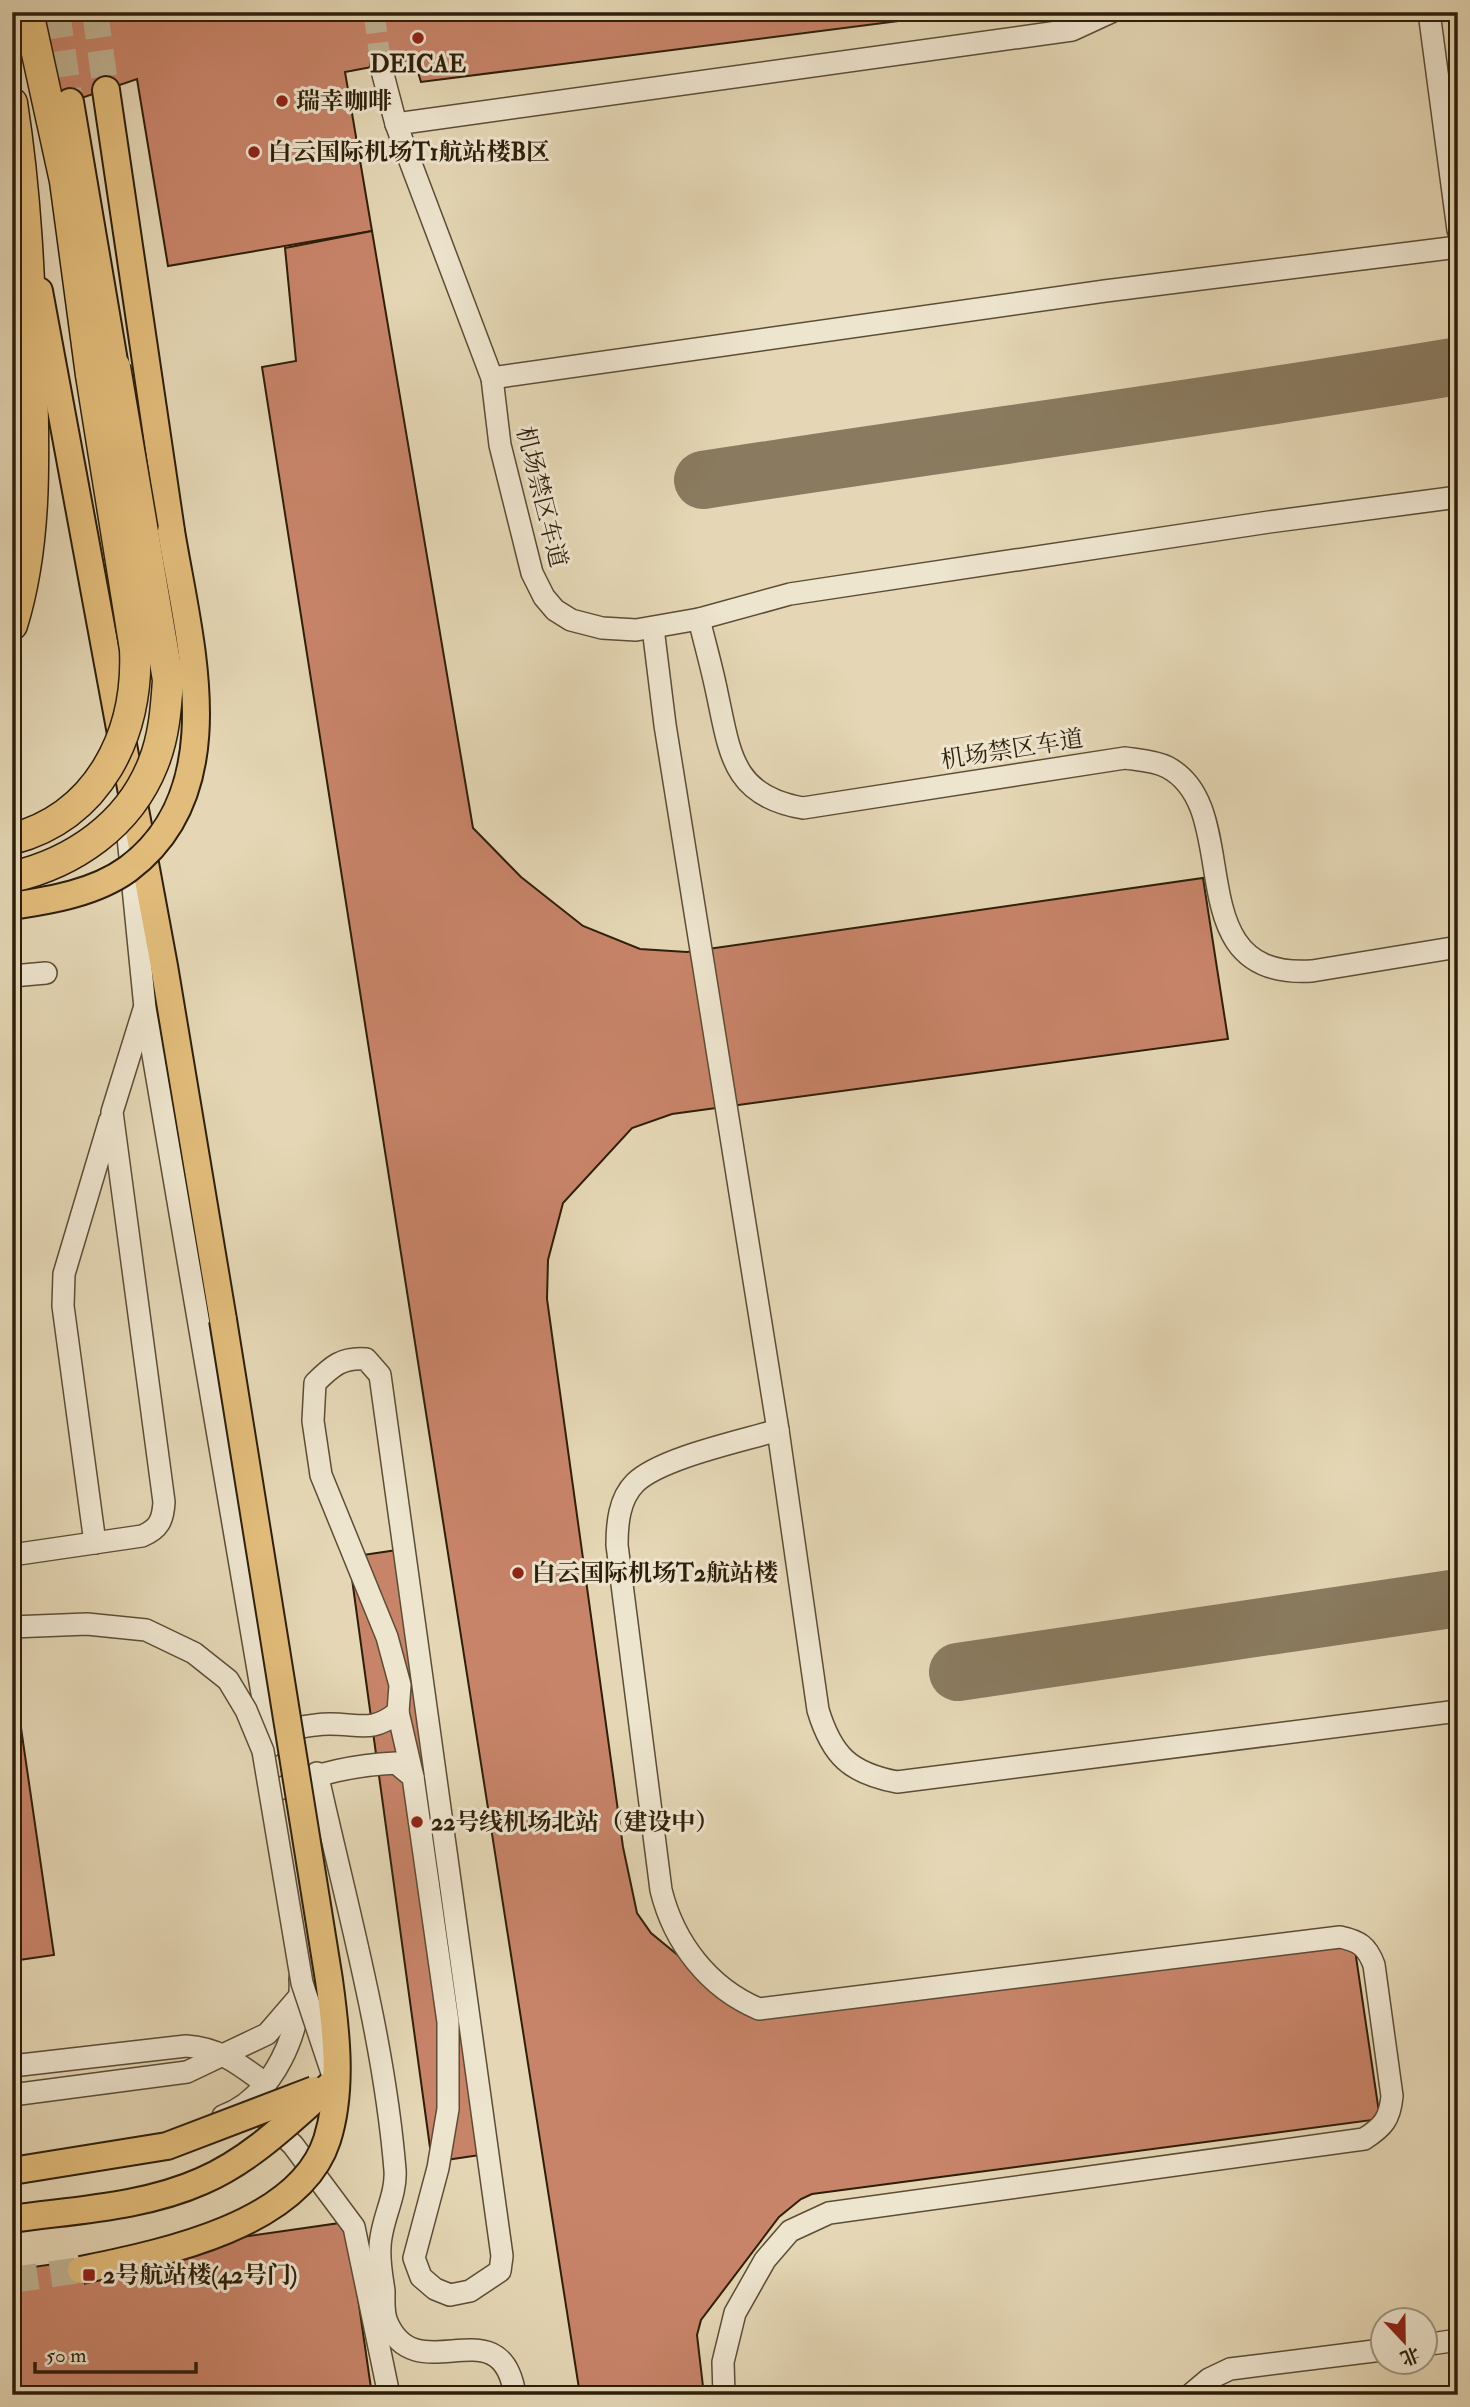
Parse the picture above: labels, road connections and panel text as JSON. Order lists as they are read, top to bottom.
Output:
{
  "streets": {
    "street": ["机场禁区车道"]
  },
  "places": {
    "other": [
      "DEICAE",
      "瑞幸咖啡",
      "白云国际机场T1航站楼B区",
      "白云国际机场T2航站楼",
      "22号线机场北站（建设中）"
    ],
    "transit": ["2号航站楼(42号门)"]
  },
  "scale_bar": "50 m",
  "north": "bottom"
}
